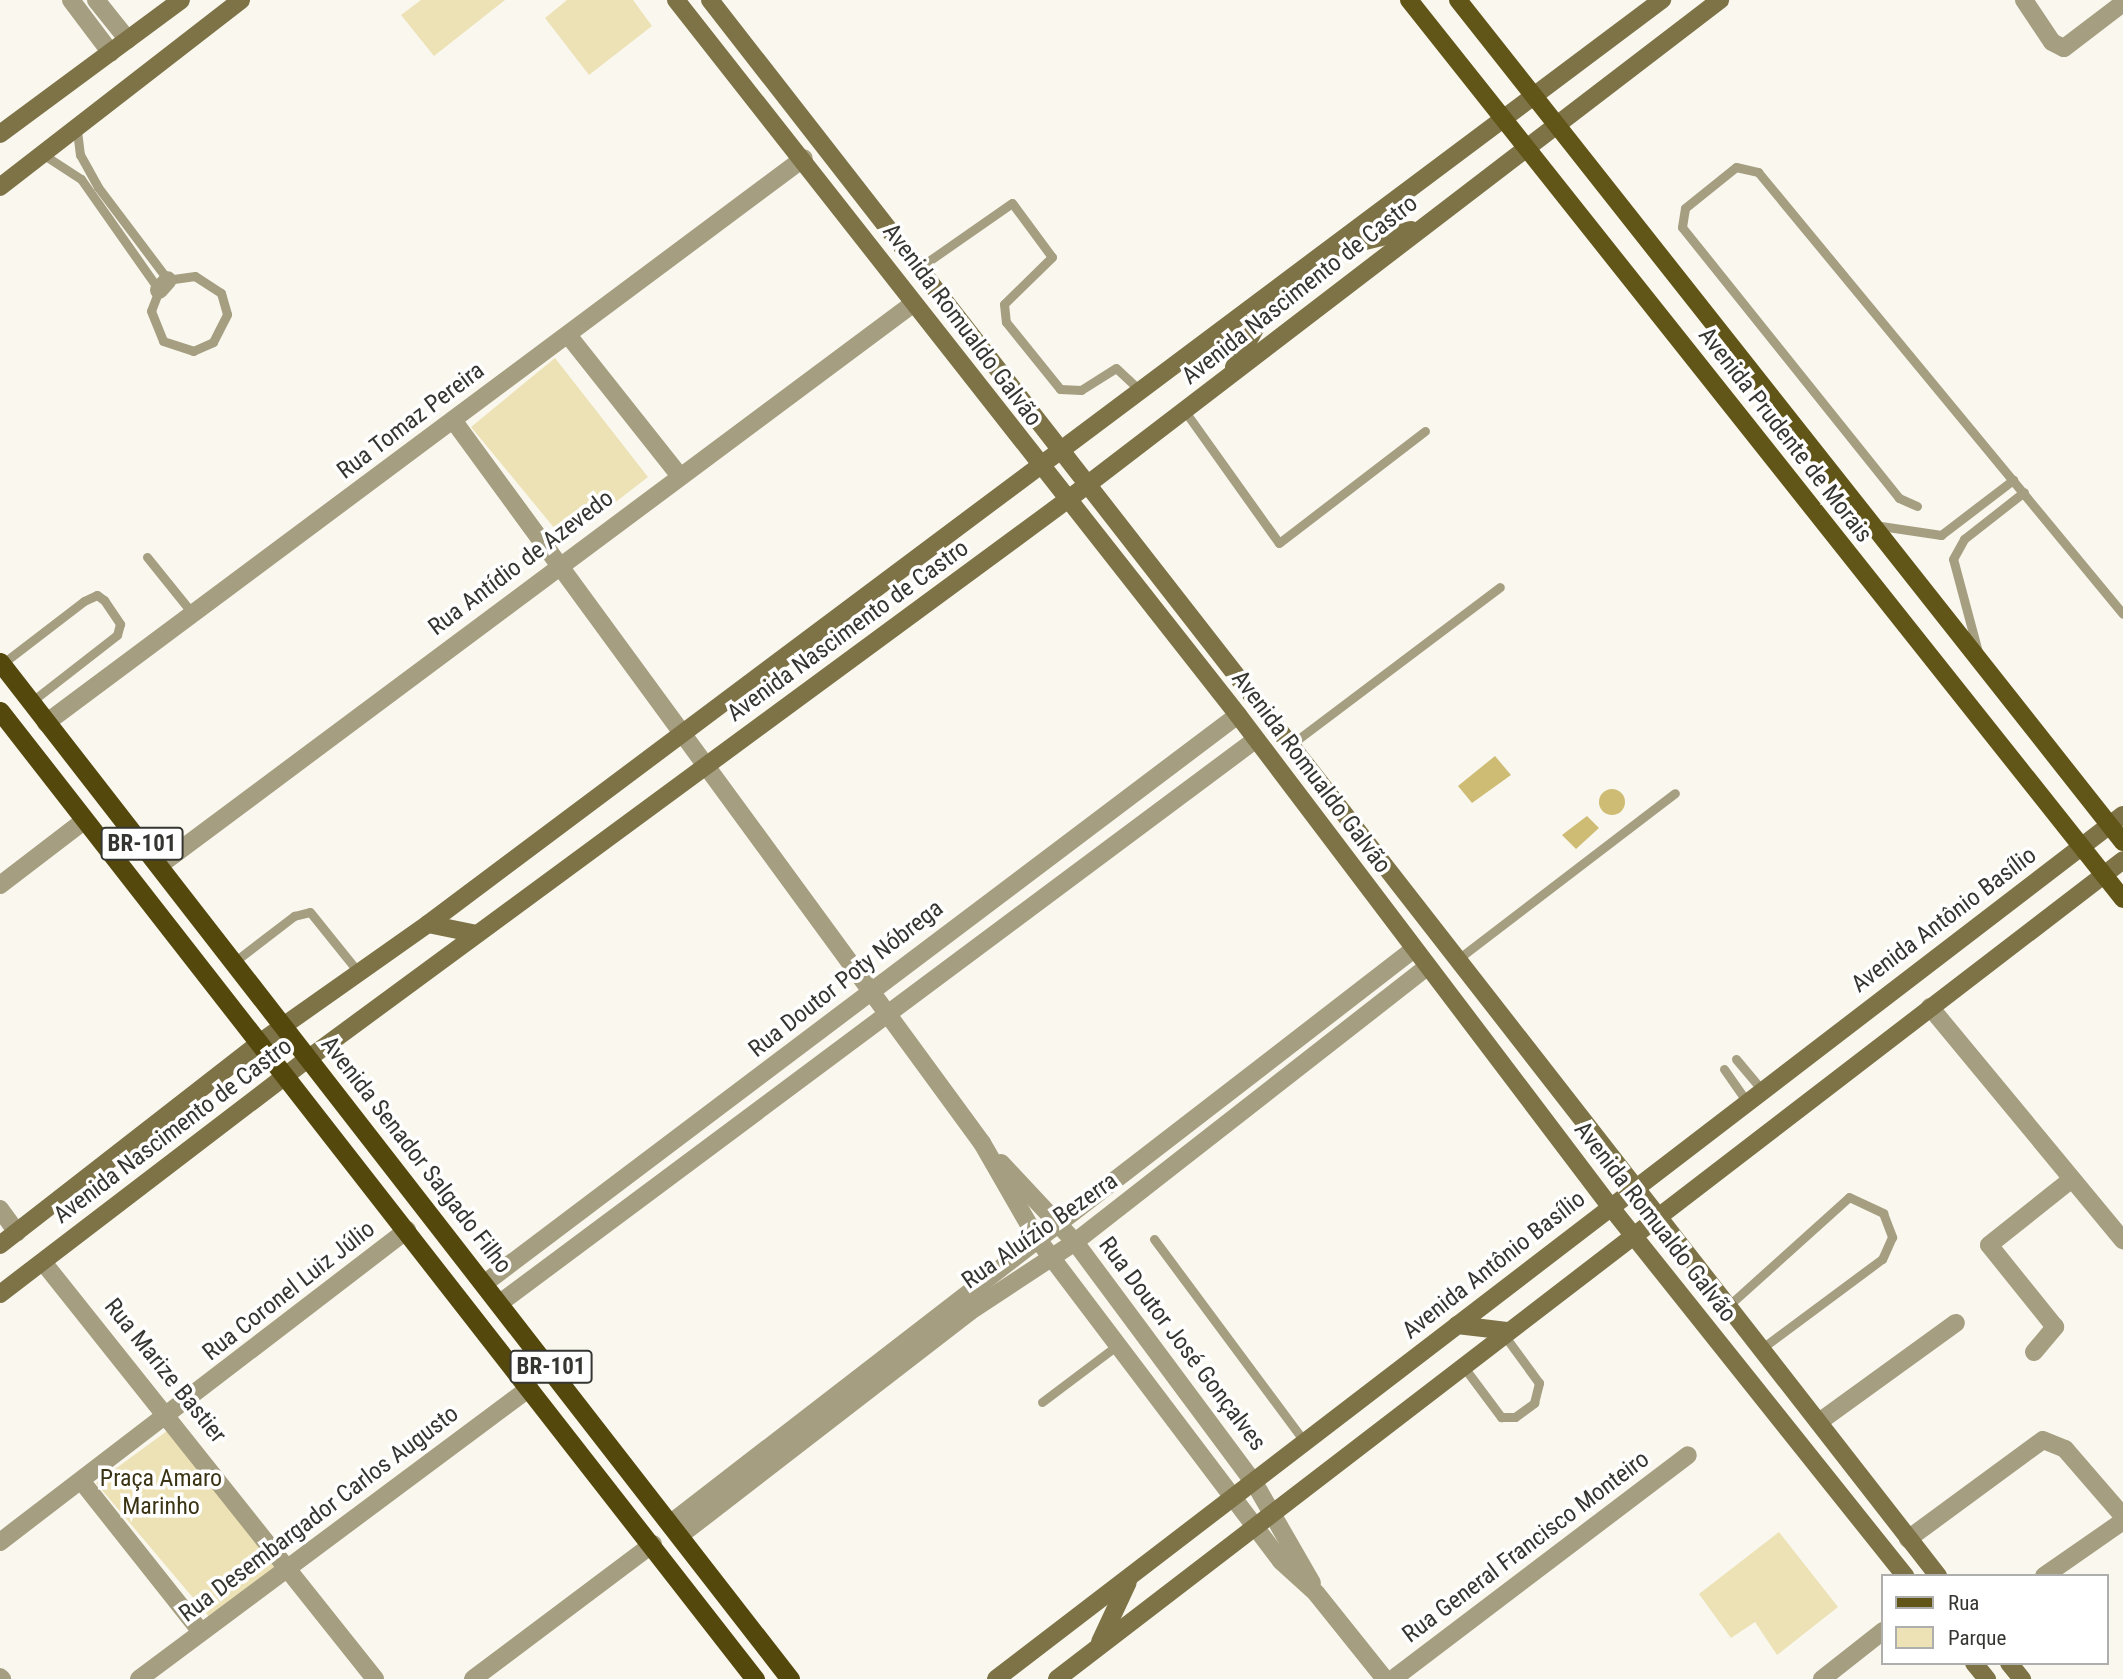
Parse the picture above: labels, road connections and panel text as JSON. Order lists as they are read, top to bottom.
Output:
{
  "streets": {
    "highway": ["BR-101", "Avenida Senador Salgado Filho"],
    "main road": [
      "Avenida Nascimento de Castro",
      "Avenida Romualdo Galvão",
      "Avenida Prudente de Morais",
      "Avenida Antônio Basílio"
    ],
    "street": [
      "Rua Tomaz Pereira",
      "Rua Antídio de Azevedo",
      "Rua Doutor Poty Nóbrega",
      "Rua Aluízio Bezerra",
      "Rua Coronel Luiz Júlio",
      "Rua Doutor José Gonçalves",
      "Rua Marize Bastier",
      "Rua Desembargador Carlos Augusto",
      "Rua General Francisco Monteiro"
    ]
  },
  "crossings": [
    ["Avenida Nascimento de Castro", "Avenida Romualdo Galvão"],
    ["Avenida Nascimento de Castro", "Avenida Prudente de Morais"],
    ["Avenida Nascimento de Castro", "BR-101"],
    ["Avenida Nascimento de Castro", "Avenida Senador Salgado Filho"],
    ["Avenida Nascimento de Castro", "Rua Doutor José Gonçalves"],
    ["Avenida Nascimento de Castro", "Rua Marize Bastier"],
    ["Avenida Romualdo Galvão", "Rua Tomaz Pereira"],
    ["Avenida Romualdo Galvão", "Rua Antídio de Azevedo"],
    ["Avenida Romualdo Galvão", "Avenida Antônio Basílio"],
    ["Avenida Romualdo Galvão", "Rua Doutor Poty Nóbrega"],
    ["Avenida Romualdo Galvão", "Rua Aluízio Bezerra"],
    ["Rua Tomaz Pereira", "Avenida Senador Salgado Filho"],
    ["Rua Tomaz Pereira", "Rua Doutor José Gonçalves"],
    ["Avenida Prudente de Morais", "Avenida Antônio Basílio"],
    ["Rua Antídio de Azevedo", "Avenida Senador Salgado Filho"],
    ["Rua Antídio de Azevedo", "Rua Doutor José Gonçalves"],
    ["BR-101", "Rua Coronel Luiz Júlio"],
    ["BR-101", "Rua Desembargador Carlos Augusto"],
    ["Avenida Antônio Basílio", "Rua Doutor José Gonçalves"],
    ["Rua Doutor Poty Nóbrega", "Avenida Senador Salgado Filho"],
    ["Rua Doutor Poty Nóbrega", "Rua Doutor José Gonçalves"],
    ["Avenida Senador Salgado Filho", "Rua Aluízio Bezerra"],
    ["Rua Aluízio Bezerra", "Rua Doutor José Gonçalves"],
    ["Rua Coronel Luiz Júlio", "Rua Marize Bastier"],
    ["Rua Marize Bastier", "Rua Desembargador Carlos Augusto"]
  ],
  "parks": ["Praça Amaro Marinho"],
  "legend": ["Rua", "Parque"]
}
